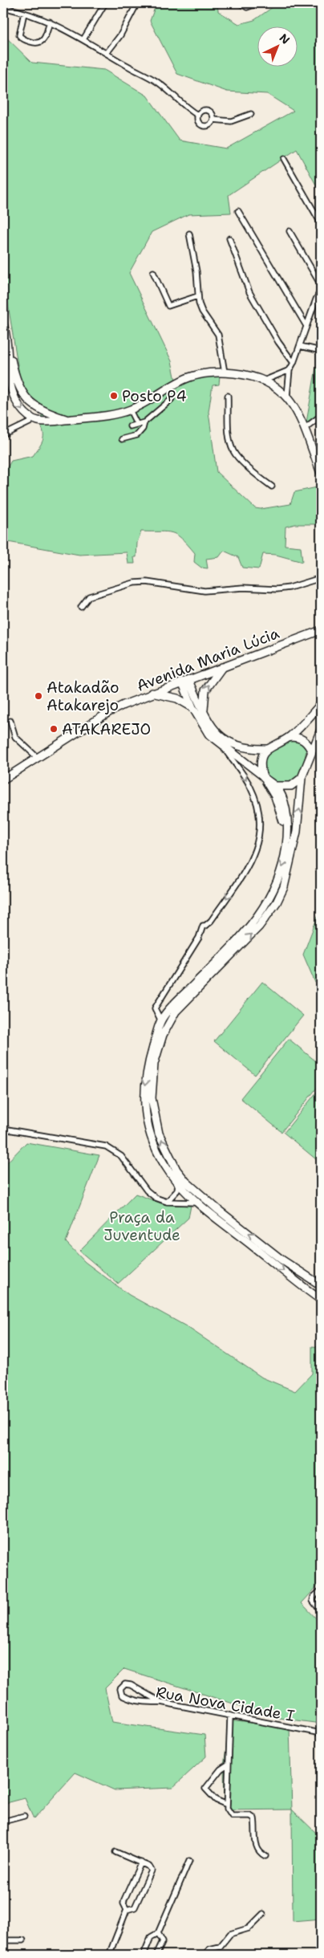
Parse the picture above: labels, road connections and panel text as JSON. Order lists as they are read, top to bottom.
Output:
{
  "streets": {
    "main road": ["Avenida Maria Lúcia"],
    "street": ["Rua Nova Cidade I"]
  },
  "parks": ["Praça da Juventude"],
  "places": ["Posto P4", "Atakadão Atakarejo", "ATAKAREJO"],
  "north": "top right"
}
